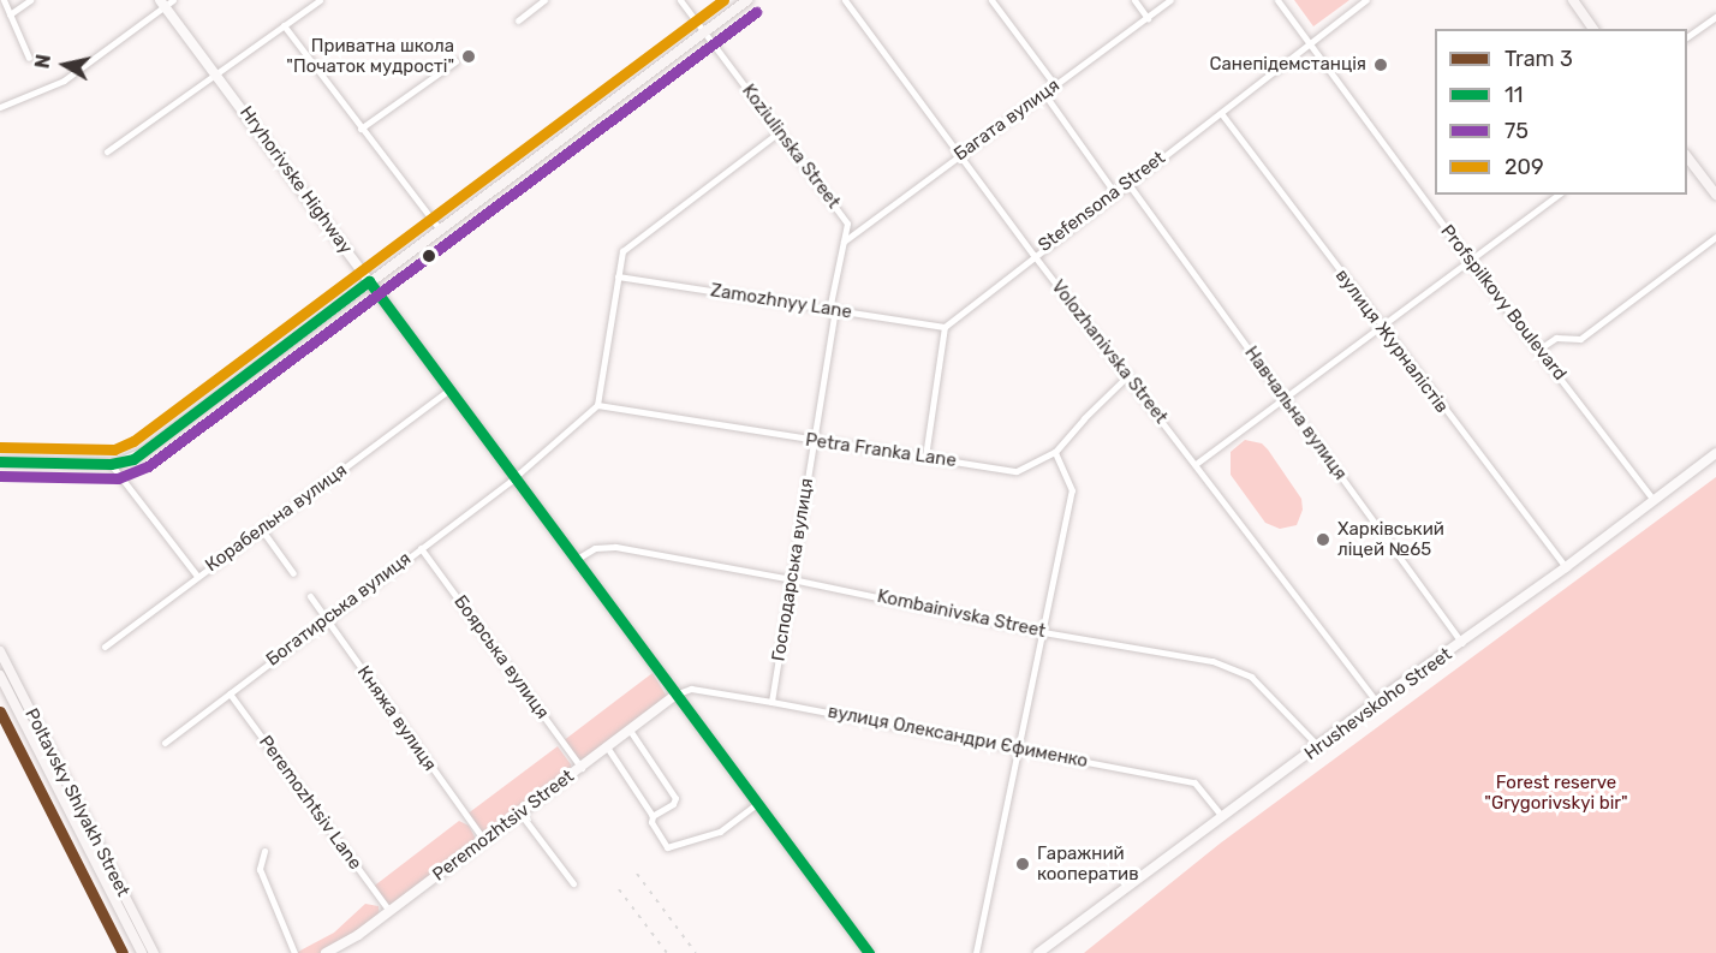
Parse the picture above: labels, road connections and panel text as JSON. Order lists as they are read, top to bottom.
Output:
{
  "streets": {
    "main road": ["Poltavsky Shlyakh Street"],
    "street": [
      "Багата вулиця",
      "Koziulinska Street",
      "Hryhorivske Highway",
      "Stefensona Street",
      "Zamozhnyy Lane",
      "Profspilkovy Boulevard",
      "вулиця Журналістів",
      "Volozhanivska Street",
      "Навчальна вулиця",
      "Petra Franka Lane",
      "Корабельна вулиця",
      "Господарська вулиця",
      "Богатирська вулиця",
      "Kombainivska Street",
      "Боярська вулиця",
      "Hrushevskoho Street",
      "Княжа вулиця",
      "вулиця Олександри Єфименко",
      "Peremozhtsiv Lane",
      "Peremozhtsiv Street"
    ]
  },
  "crossings": [
    ["Багата вулиця", "Koziulinska Street"],
    ["Багата вулиця", "Volozhanivska Street"],
    ["Koziulinska Street", "Zamozhnyy Lane"],
    ["Koziulinska Street", "Господарська вулиця"],
    ["Hryhorivske Highway", "Корабельна вулиця"],
    ["Hryhorivske Highway", "Богатирська вулиця"],
    ["Hryhorivske Highway", "Kombainivska Street"],
    ["Hryhorivske Highway", "вулиця Олександри Єфименко"],
    ["Hryhorivske Highway", "Peremozhtsiv Street"],
    ["Stefensona Street", "Zamozhnyy Lane"],
    ["Stefensona Street", "Profspilkovy Boulevard"],
    ["Stefensona Street", "вулиця Журналістів"],
    ["Stefensona Street", "Volozhanivska Street"],
    ["Stefensona Street", "Навчальна вулиця"],
    ["Zamozhnyy Lane", "Господарська вулиця"],
    ["Profspilkovy Boulevard", "Hrushevskoho Street"],
    ["вулиця Журналістів", "Hrushevskoho Street"],
    ["Volozhanivska Street", "Petra Franka Lane"],
    ["Volozhanivska Street", "Hrushevskoho Street"],
    ["Навчальна вулиця", "Hrushevskoho Street"],
    ["Petra Franka Lane", "Господарська вулиця"],
    ["Petra Franka Lane", "Богатирська вулиця"],
    ["Господарська вулиця", "Kombainivska Street"],
    ["Господарська вулиця", "вулиця Олександри Єфименко"],
    ["Богатирська вулиця", "Боярська вулиця"],
    ["Богатирська вулиця", "Княжа вулиця"],
    ["Богатирська вулиця", "Peremozhtsiv Lane"],
    ["Kombainivska Street", "Hrushevskoho Street"],
    ["Боярська вулиця", "Peremozhtsiv Street"],
    ["Hrushevskoho Street", "вулиця Олександри Єфименко"],
    ["Княжа вулиця", "Peremozhtsiv Street"],
    ["вулиця Олександри Єфименко", "Peremozhtsiv Street"],
    ["Peremozhtsiv Lane", "Peremozhtsiv Street"]
  ],
  "parks": ["Forest reserve \"Grygorivskyi bir\""],
  "places": [
    "Приватна школа \"Початок мудрості\"",
    "Санепідемстанція",
    "Харківський ліцей №65",
    "Гаражний кооператив"
  ],
  "lines": [
    "transit line 209",
    "transit line 75",
    "transit line 11",
    "tram line 3"
  ],
  "legend": [
    "Tram 3",
    "11",
    "75",
    "209"
  ],
  "north": "left"
}
